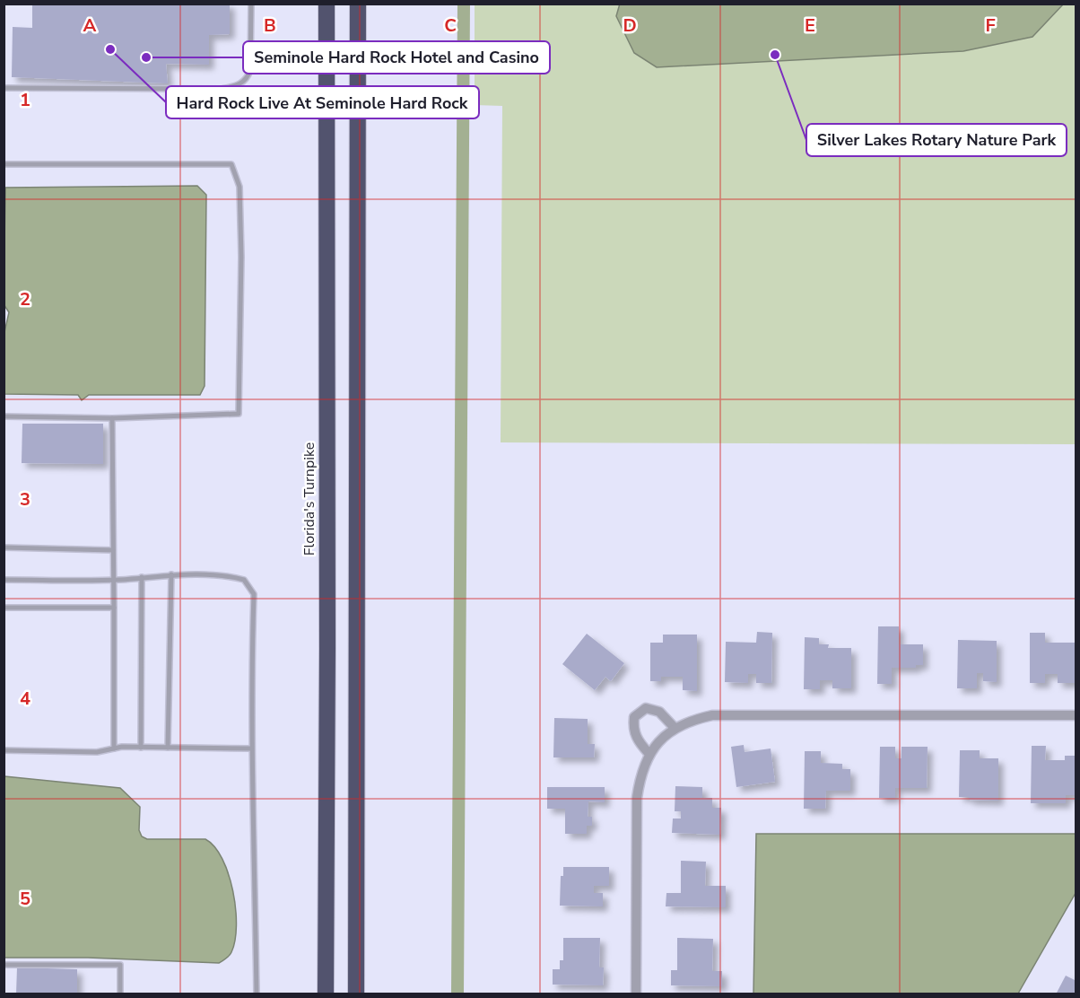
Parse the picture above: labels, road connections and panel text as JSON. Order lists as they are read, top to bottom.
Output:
{
  "streets": {
    "highway": ["Florida's Turnpike"]
  },
  "places": ["Hard Rock Live At Seminole Hard Rock", "Silver Lakes Rotary Nature Park", "Seminole Hard Rock Hotel and Casino"],
  "grid": {
    "columns": [
      "A",
      "B",
      "C",
      "D",
      "E",
      "F"
    ],
    "rows": [
      "1",
      "2",
      "3",
      "4",
      "5"
    ]
  }
}
